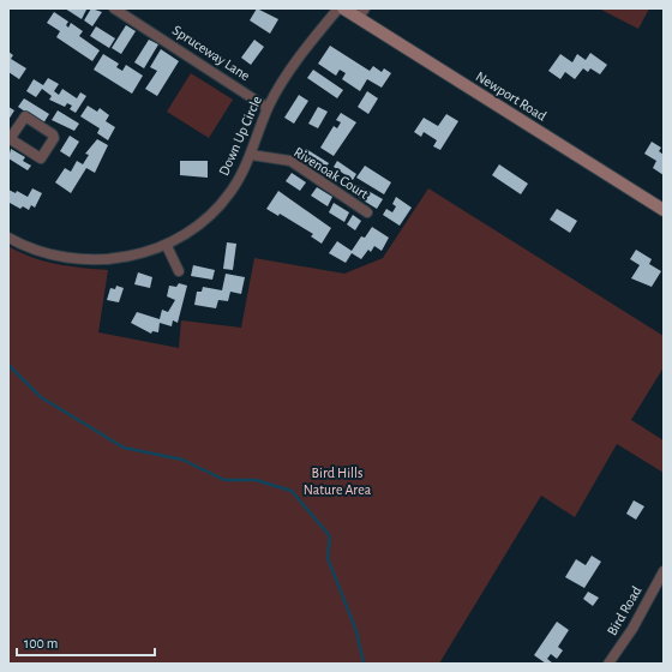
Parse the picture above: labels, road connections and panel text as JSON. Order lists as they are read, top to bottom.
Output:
{
  "streets": {
    "street": [
      "Spruceway Lane",
      "Newport Road",
      "Down Up Circle",
      "Rivenoak Court",
      "Bird Road"
    ]
  },
  "crossings": [
    ["Spruceway Lane", "Down Up Circle"],
    ["Down Up Circle", "Rivenoak Court"]
  ],
  "parks": ["Bird Hills Nature Area"],
  "scale_bar": "100 m"
}
